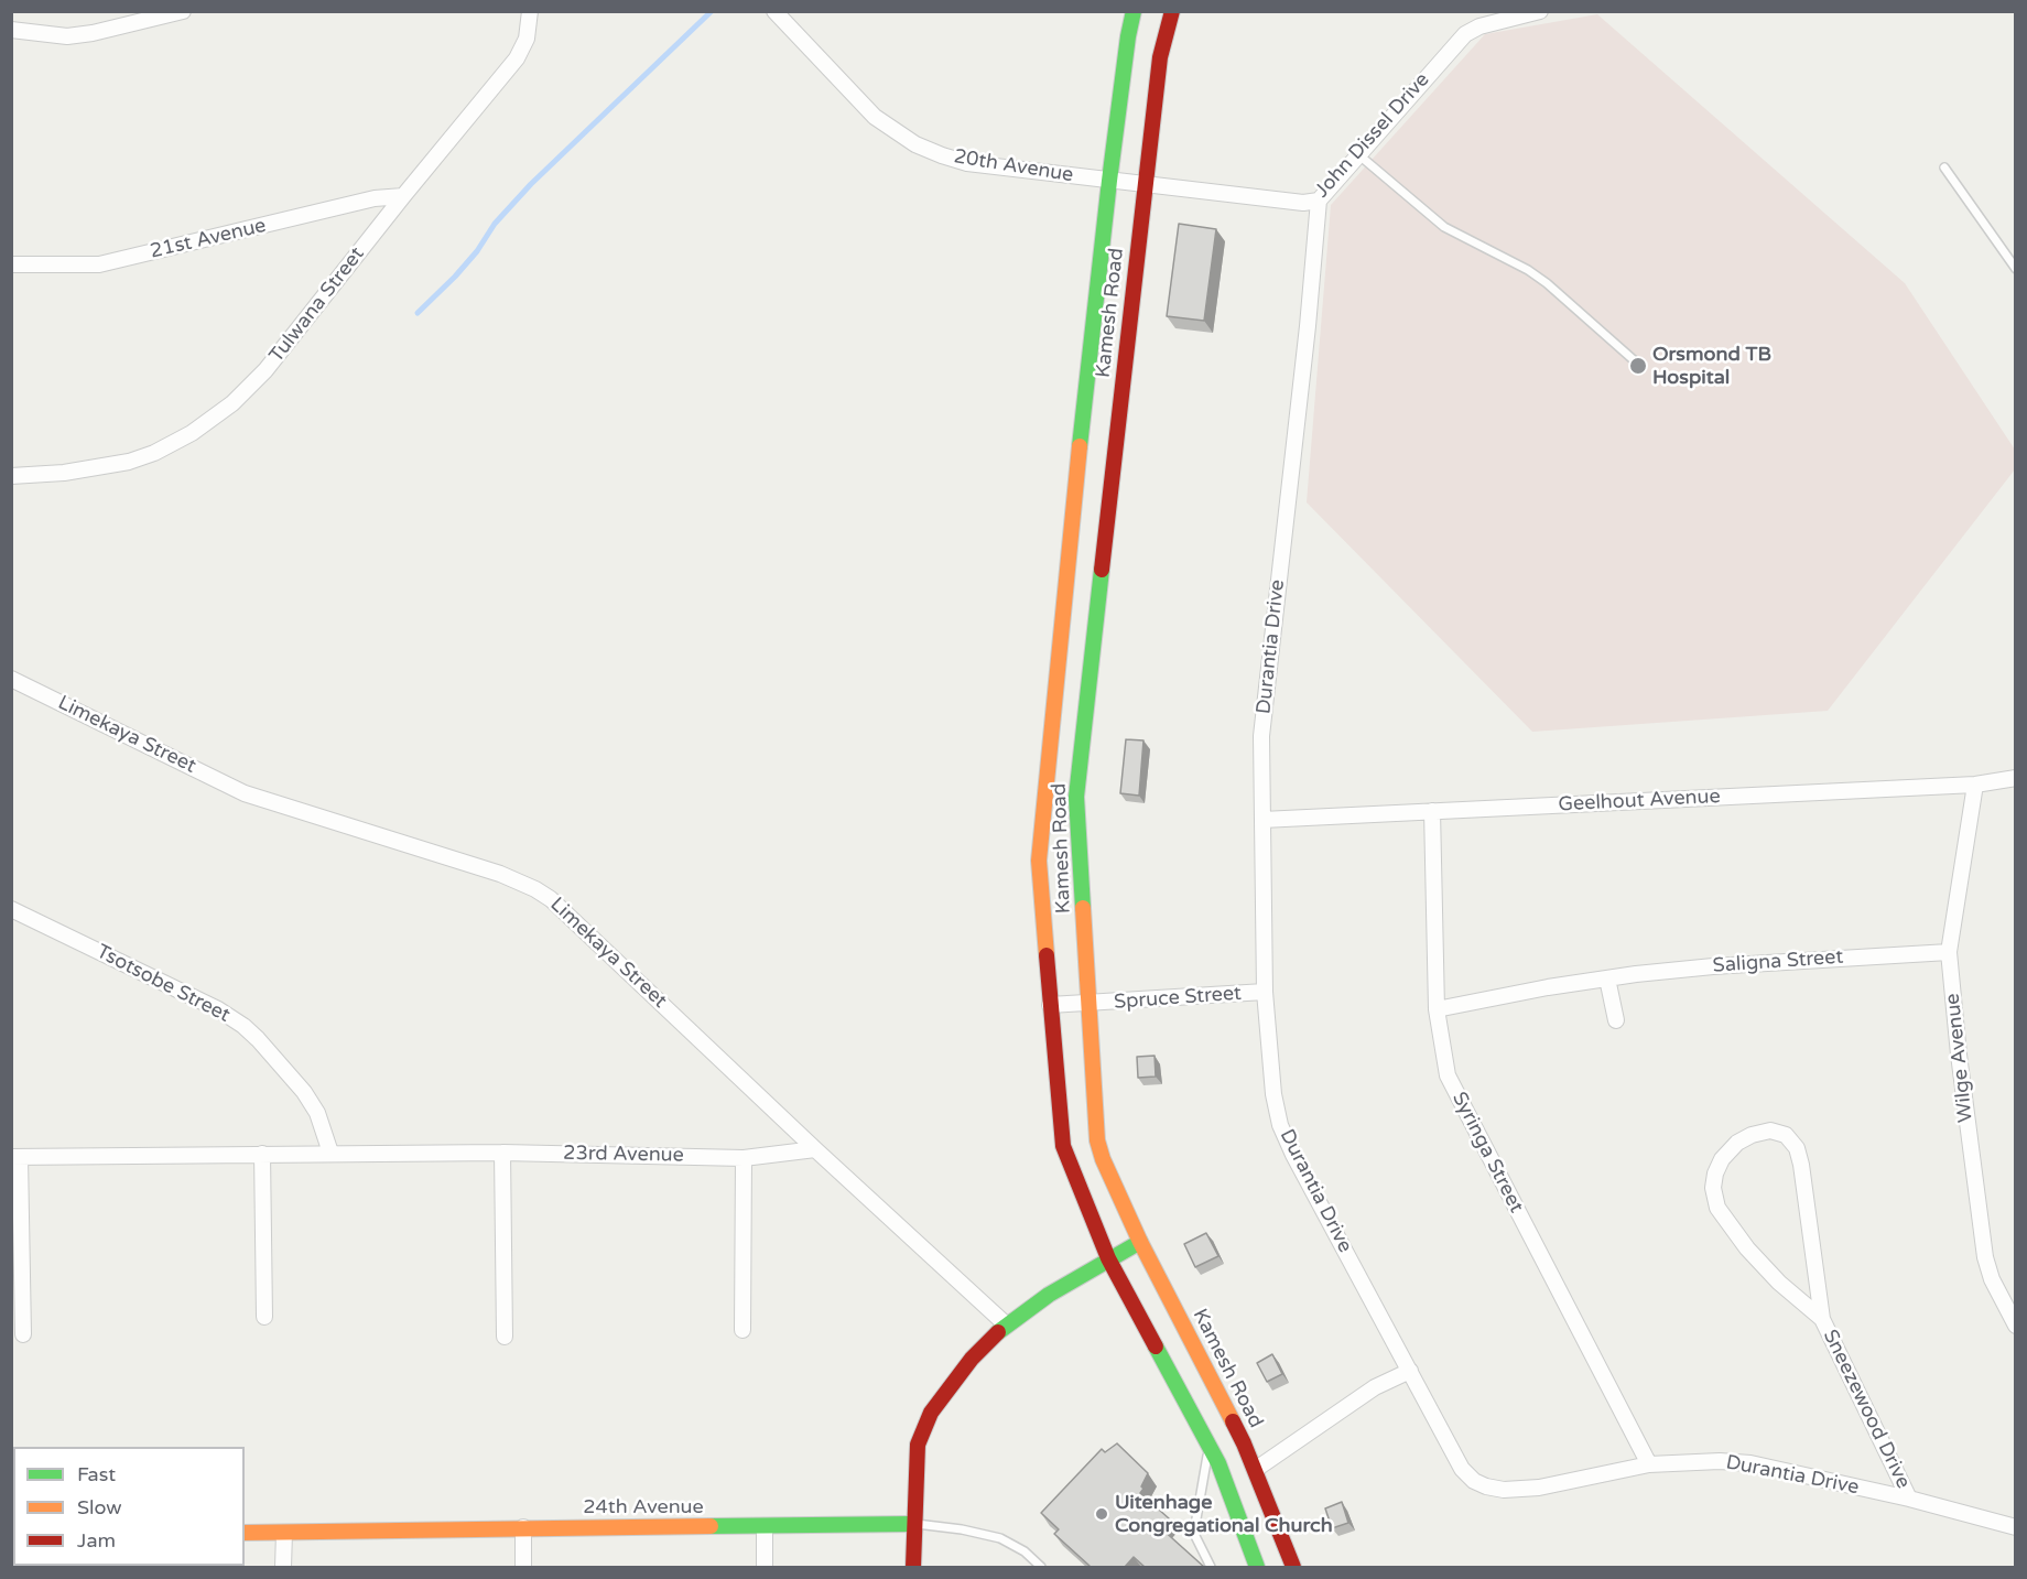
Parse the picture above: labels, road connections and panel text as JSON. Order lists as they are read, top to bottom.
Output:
{
  "streets": {
    "main road": ["Kamesh Road", "24th Avenue"],
    "street": [
      "John Dissel Drive",
      "20th Avenue",
      "21st Avenue",
      "Tulwana Street",
      "Durantia Drive",
      "Limekaya Street",
      "Geelhout Avenue",
      "Saligna Street",
      "Tsotsobe Street",
      "Spruce Street",
      "Wilge Avenue",
      "Syringa Street",
      "23rd Avenue",
      "Sneezewood Drive"
    ]
  },
  "crossings": [
    ["John Dissel Drive", "20th Avenue"],
    ["John Dissel Drive", "Kamesh Road"],
    ["John Dissel Drive", "Durantia Drive"],
    ["20th Avenue", "Kamesh Road"],
    ["21st Avenue", "Tulwana Street"],
    ["Kamesh Road", "Spruce Street"],
    ["Durantia Drive", "Geelhout Avenue"],
    ["Durantia Drive", "Spruce Street"],
    ["Durantia Drive", "Syringa Street"],
    ["Durantia Drive", "Sneezewood Drive"],
    ["Limekaya Street", "23rd Avenue"],
    ["Geelhout Avenue", "Wilge Avenue"],
    ["Geelhout Avenue", "Syringa Street"],
    ["Saligna Street", "Wilge Avenue"],
    ["Saligna Street", "Syringa Street"],
    ["Tsotsobe Street", "23rd Avenue"]
  ],
  "places": ["Orsmond TB Hospital", "Uitenhage Congregational Church"],
  "legend": ["Fast", "Slow", "Jam"]
}
